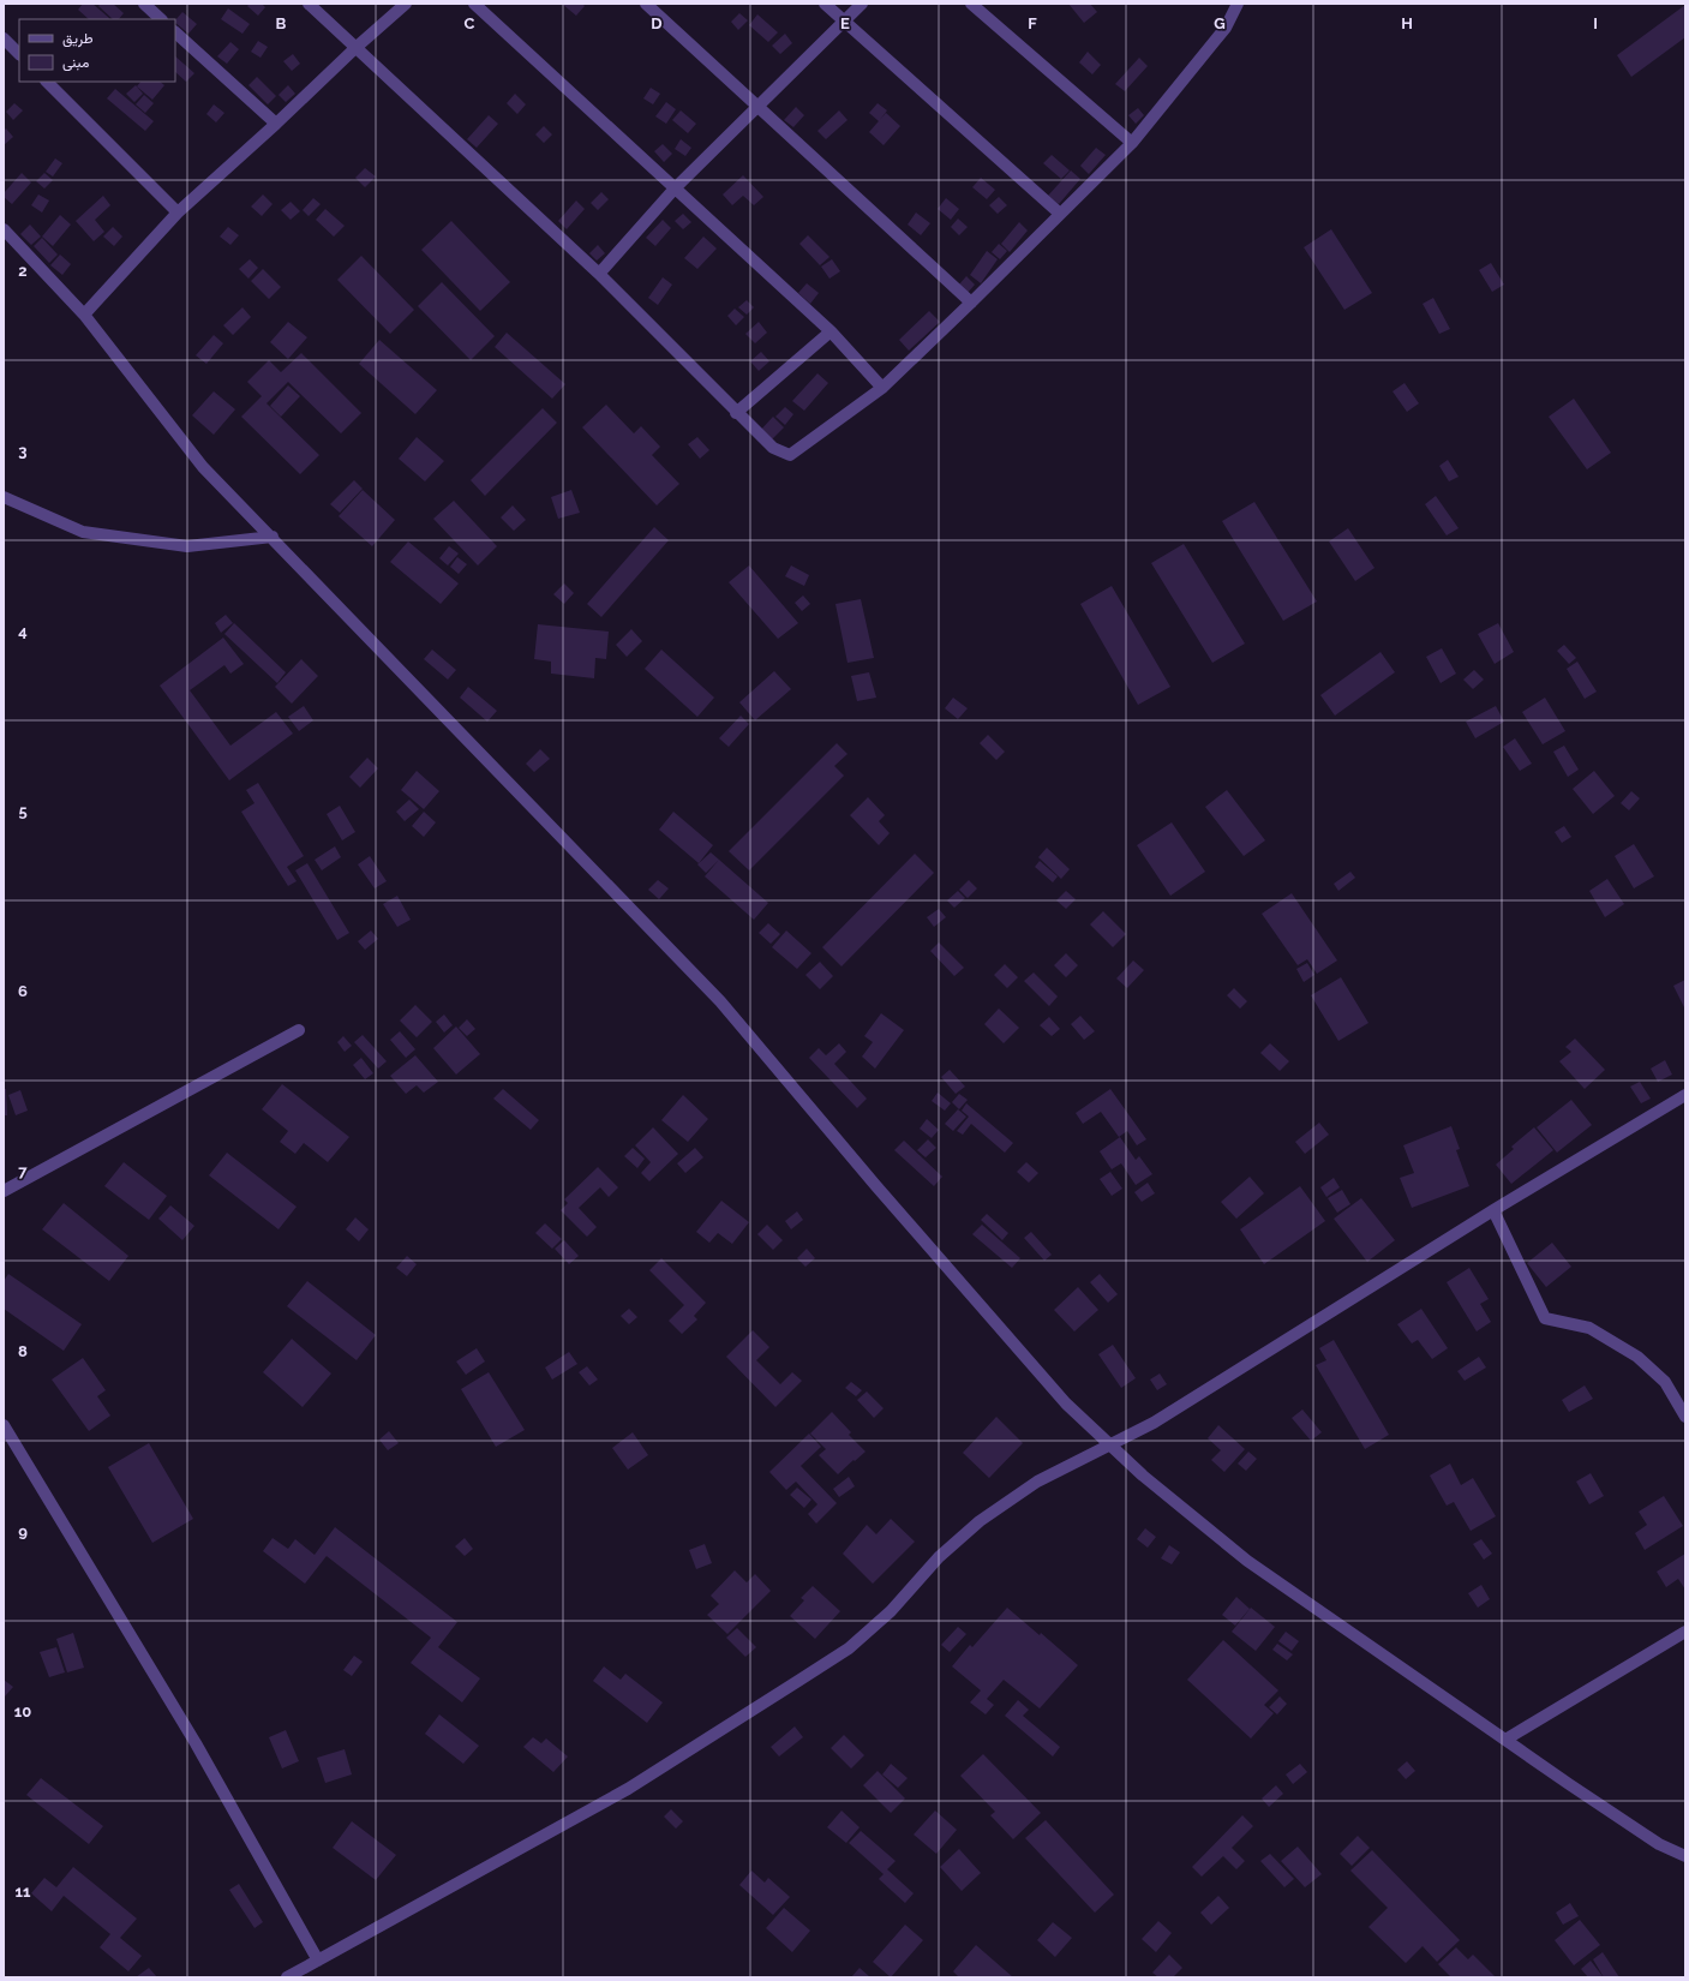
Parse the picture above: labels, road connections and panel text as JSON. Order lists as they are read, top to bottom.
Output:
{
  "legend": ["طريق", "مبنى"],
  "grid": {
    "columns": [
      "B",
      "C",
      "D",
      "E",
      "F",
      "G",
      "H",
      "I"
    ],
    "rows": [
      "2",
      "3",
      "4",
      "5",
      "6",
      "7",
      "8",
      "9",
      "10",
      "11"
    ]
  }
}
